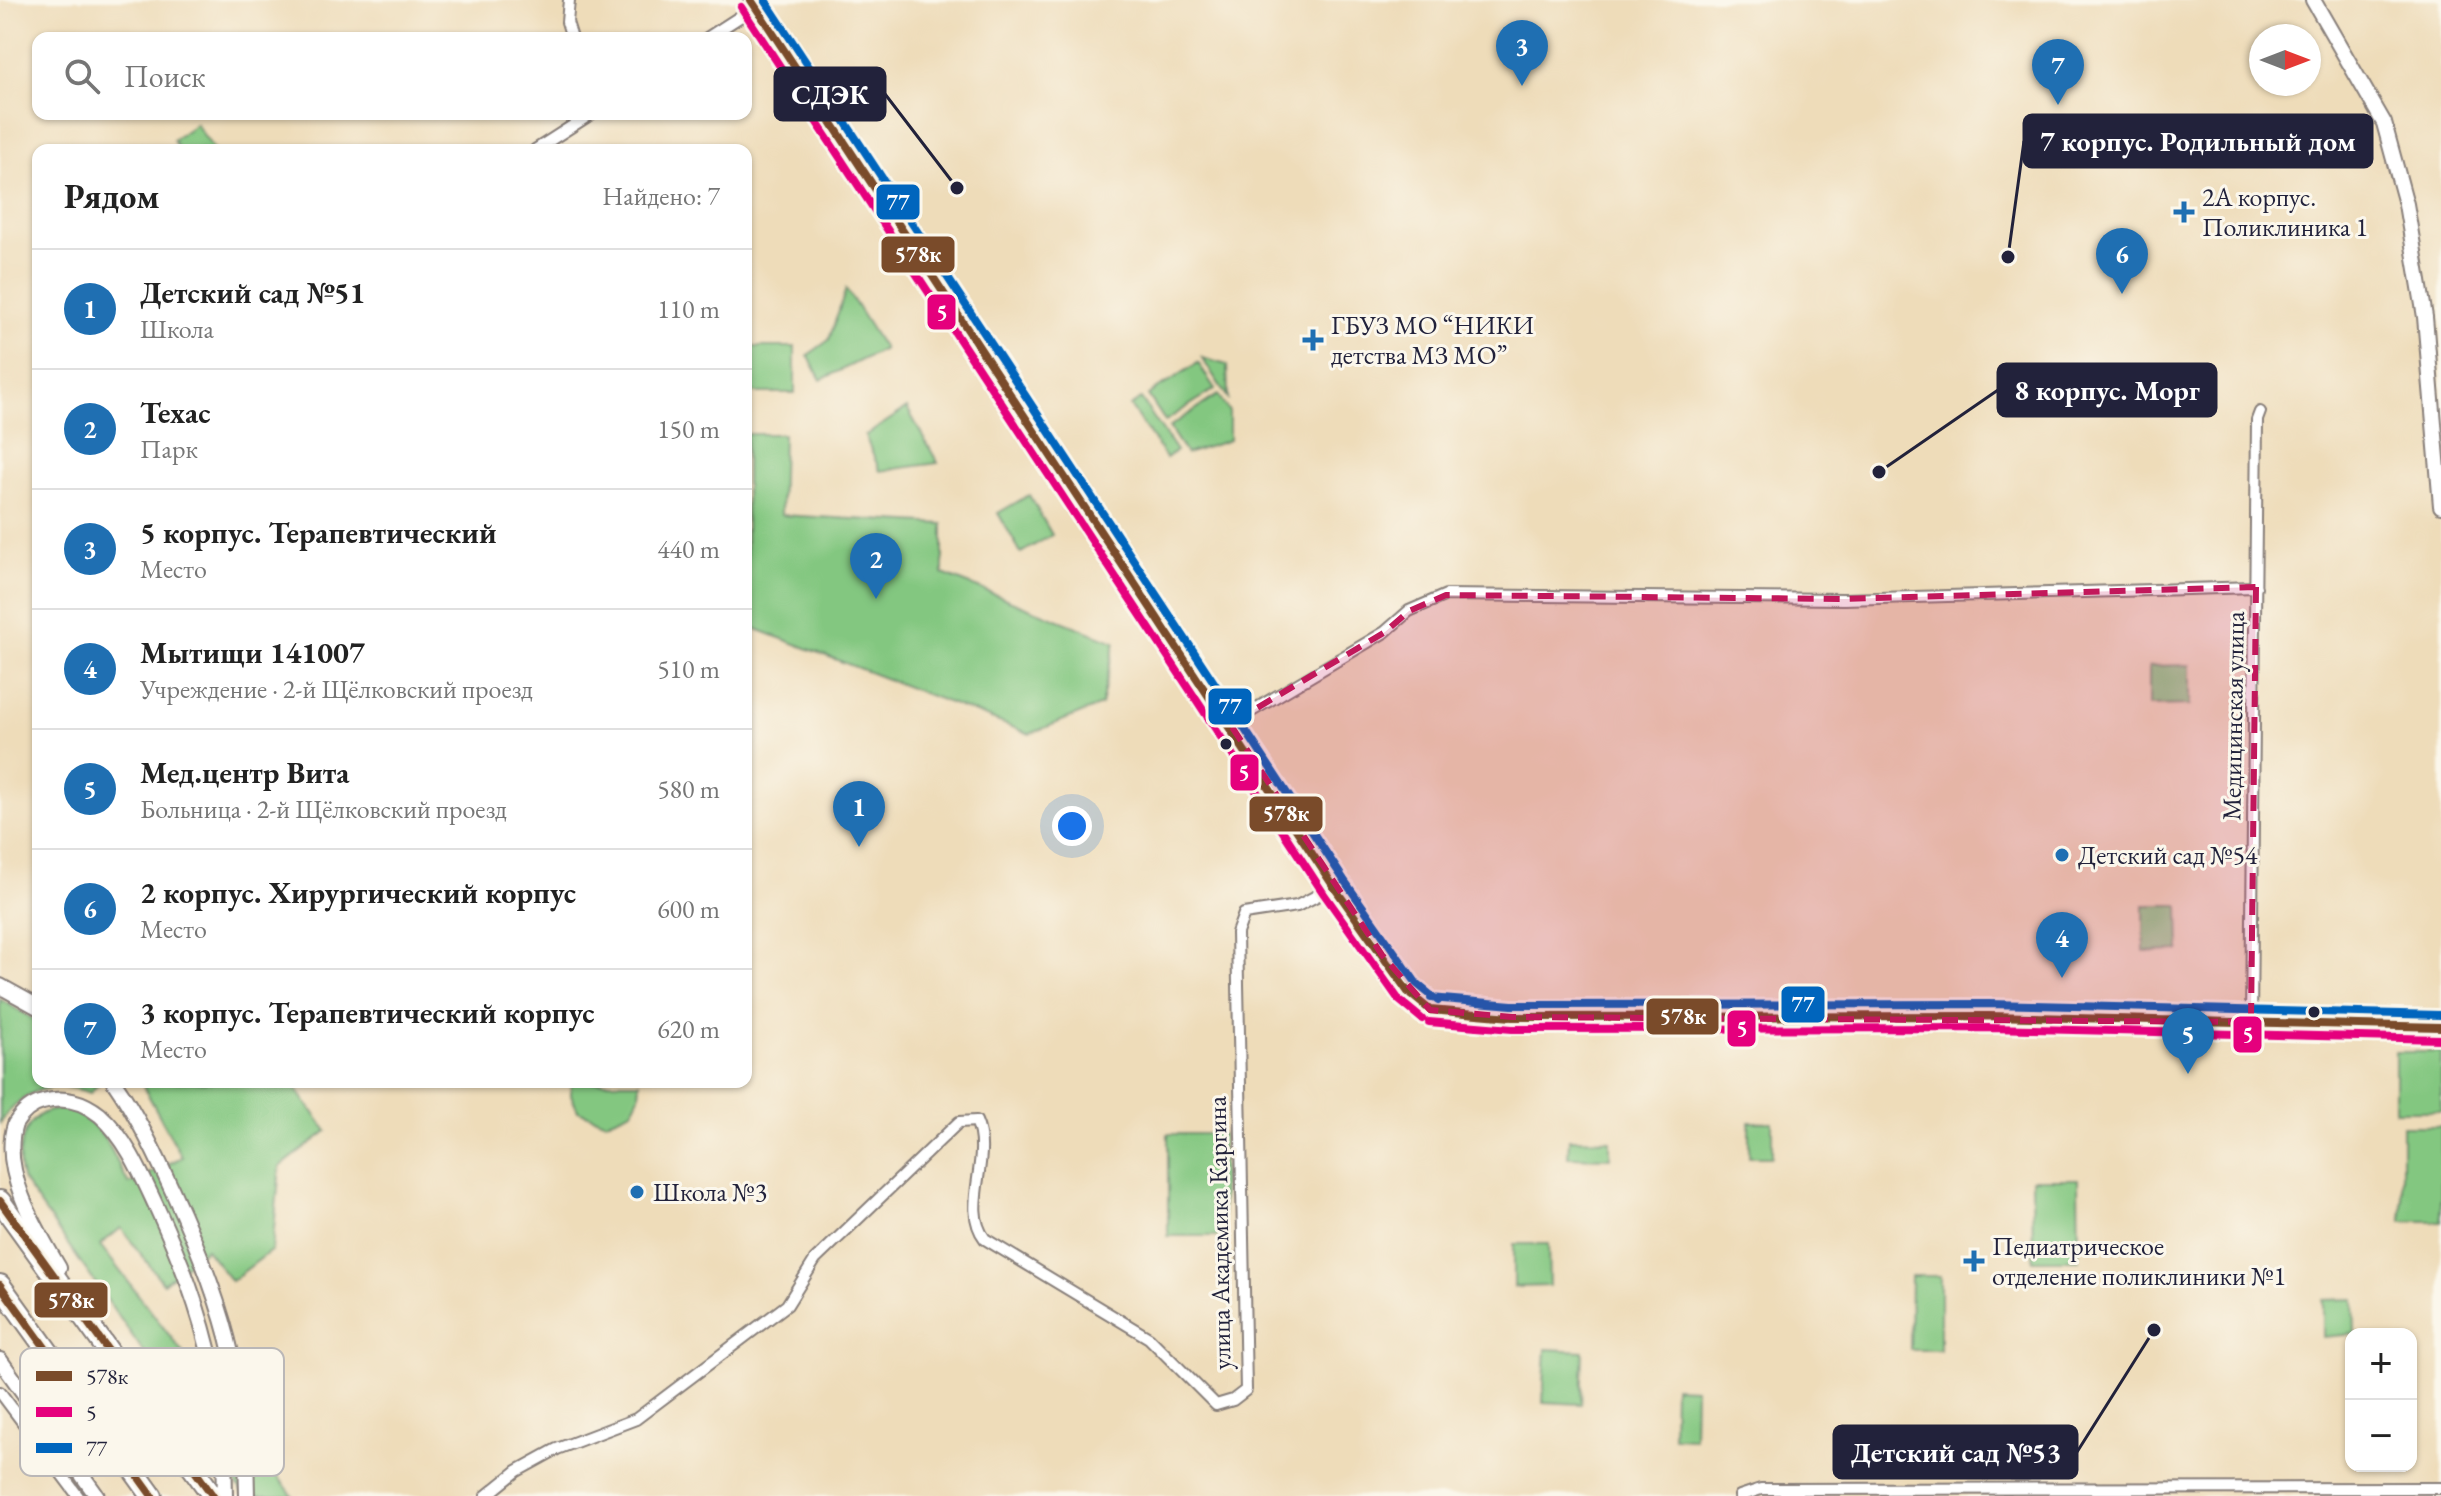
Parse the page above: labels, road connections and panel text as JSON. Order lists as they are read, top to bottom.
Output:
{
  "streets": {
    "street": ["Медицинская улица", "улица Академика Каргина"]
  },
  "places": {
    "other": [
      "СДЭК",
      "7 корпус. Родильный дом",
      "8 корпус. Морг",
      "Детский сад №54",
      "Школа №3",
      "Детский сад №53"
    ],
    "health": ["2А корпус. Поликлиника 1", "ГБУЗ МО “НИКИ детства МЗ МО”", "Педиатрическое отделение поликлиники №1"]
  },
  "lines": ["transit line 578к", "transit line 77", "transit line 5"],
  "legend": ["578к", "5", "77"],
  "north": "right",
  "page": {
    "pins": [
      "3",
      "7",
      "6",
      "2",
      "1",
      "4",
      "5"
    ],
    "search": "Поиск",
    "heading": ["Рядом", "Найдено: 7"],
    "list": [
      {
        "mark": "1",
        "name": "Детский сад №51",
        "note": "Школа",
        "value": "110 m"
      },
      {
        "mark": "2",
        "name": "Техас",
        "note": "Парк",
        "value": "150 m"
      },
      {
        "mark": "3",
        "name": "5 корпус. Терапевтический",
        "note": "Место",
        "value": "440 m"
      },
      {
        "mark": "4",
        "name": "Мытищи 141007",
        "note": "Учреждение · 2-й Щёлковский проезд",
        "value": "510 m"
      },
      {
        "mark": "5",
        "name": "Мед.центр Вита",
        "note": "Больница · 2-й Щёлковский проезд",
        "value": "580 m"
      },
      {
        "mark": "6",
        "name": "2 корпус. Хирургический корпус",
        "note": "Место",
        "value": "600 m"
      },
      {
        "mark": "7",
        "name": "3 корпус. Терапевтический корпус",
        "note": "Место",
        "value": "620 m"
      }
    ],
    "map_buttons": ["+", "−"]
  }
}
